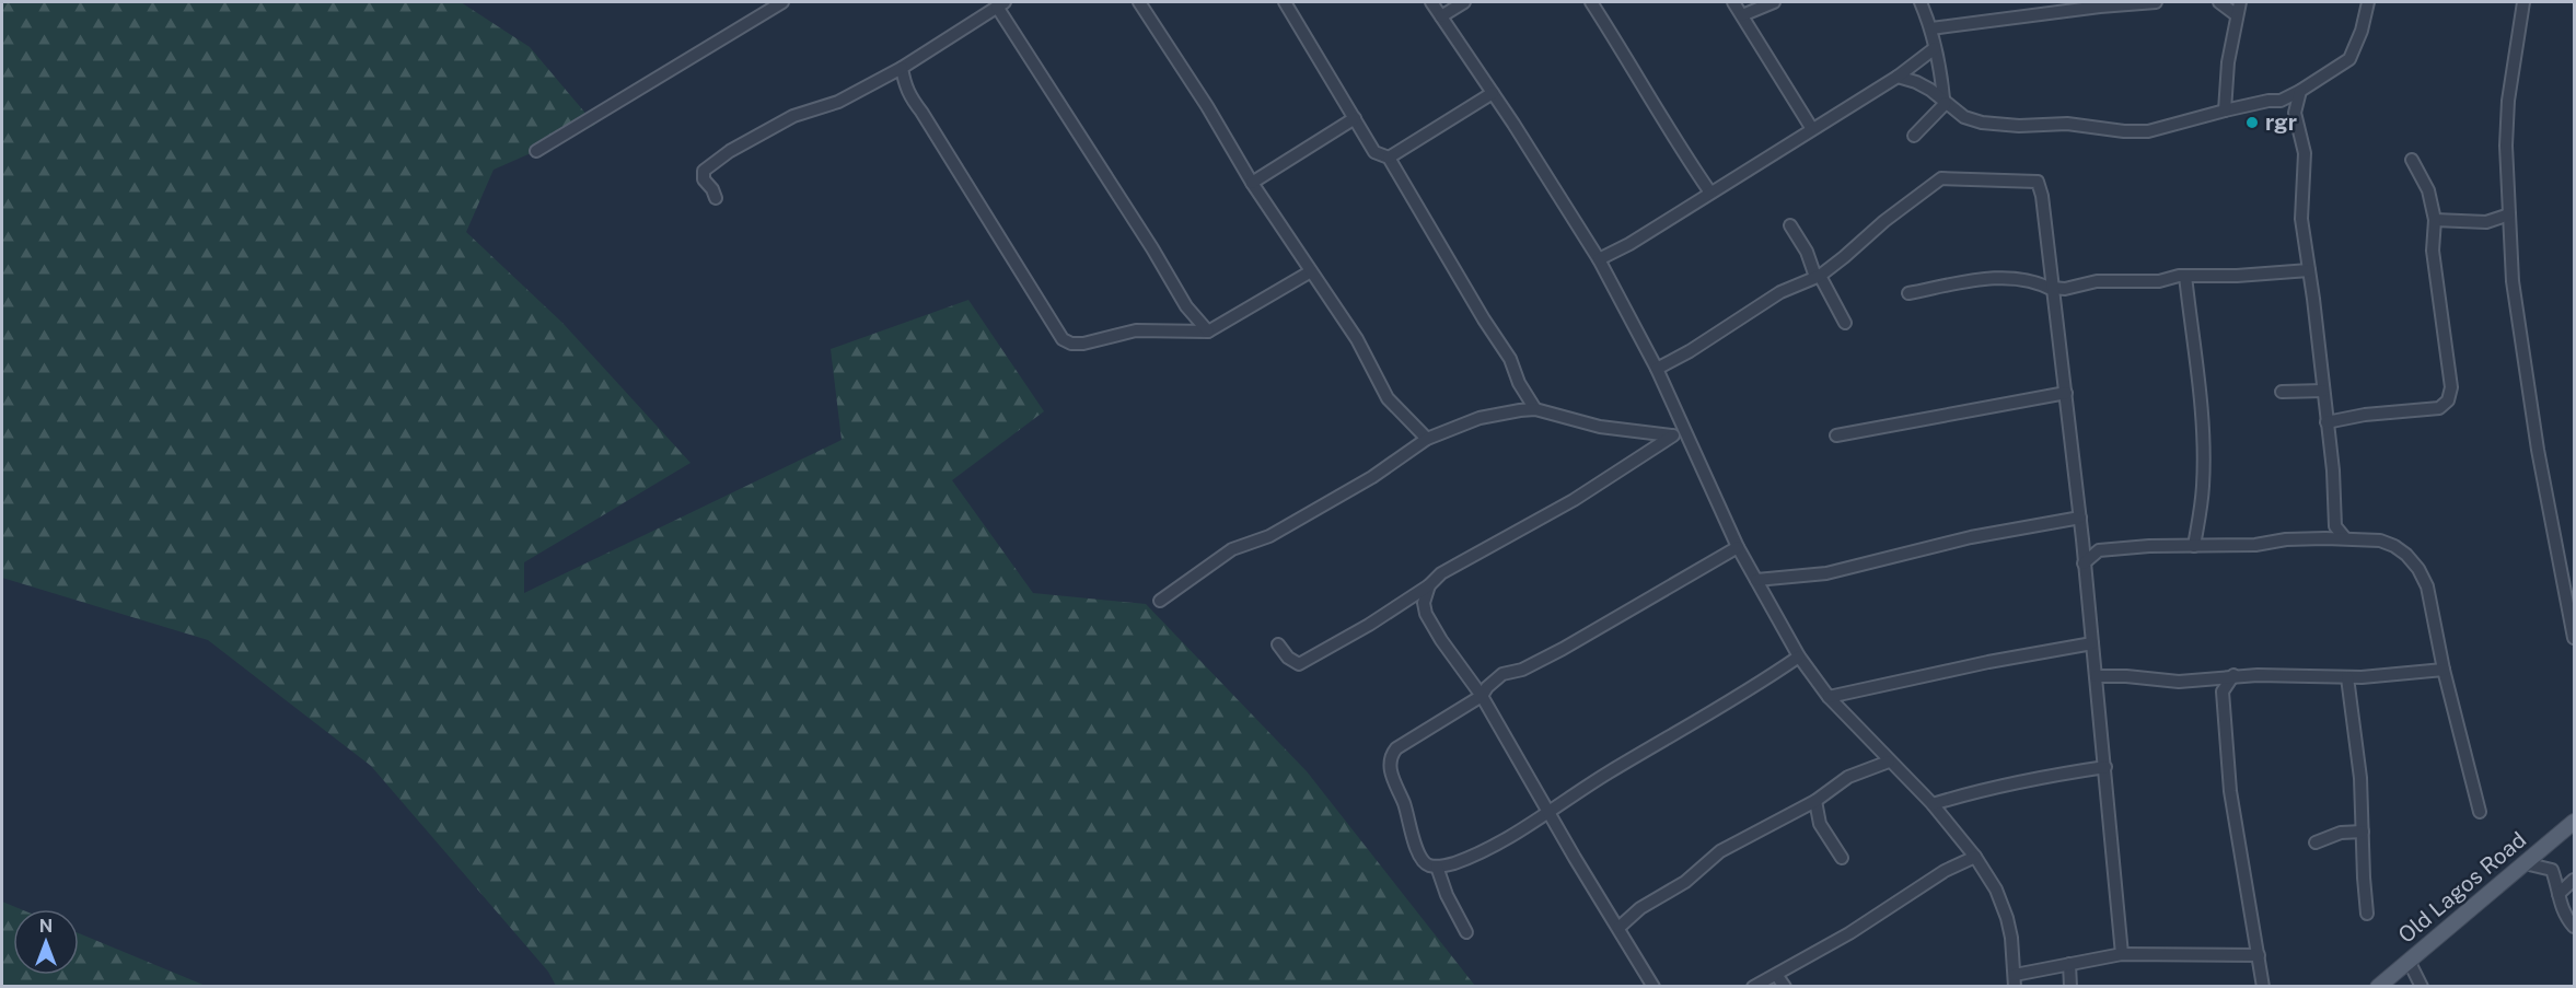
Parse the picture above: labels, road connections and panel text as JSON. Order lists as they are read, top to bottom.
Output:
{
  "streets": {
    "main road": ["Old Lagos Road"]
  },
  "places": ["rgr"],
  "north": "top"
}
